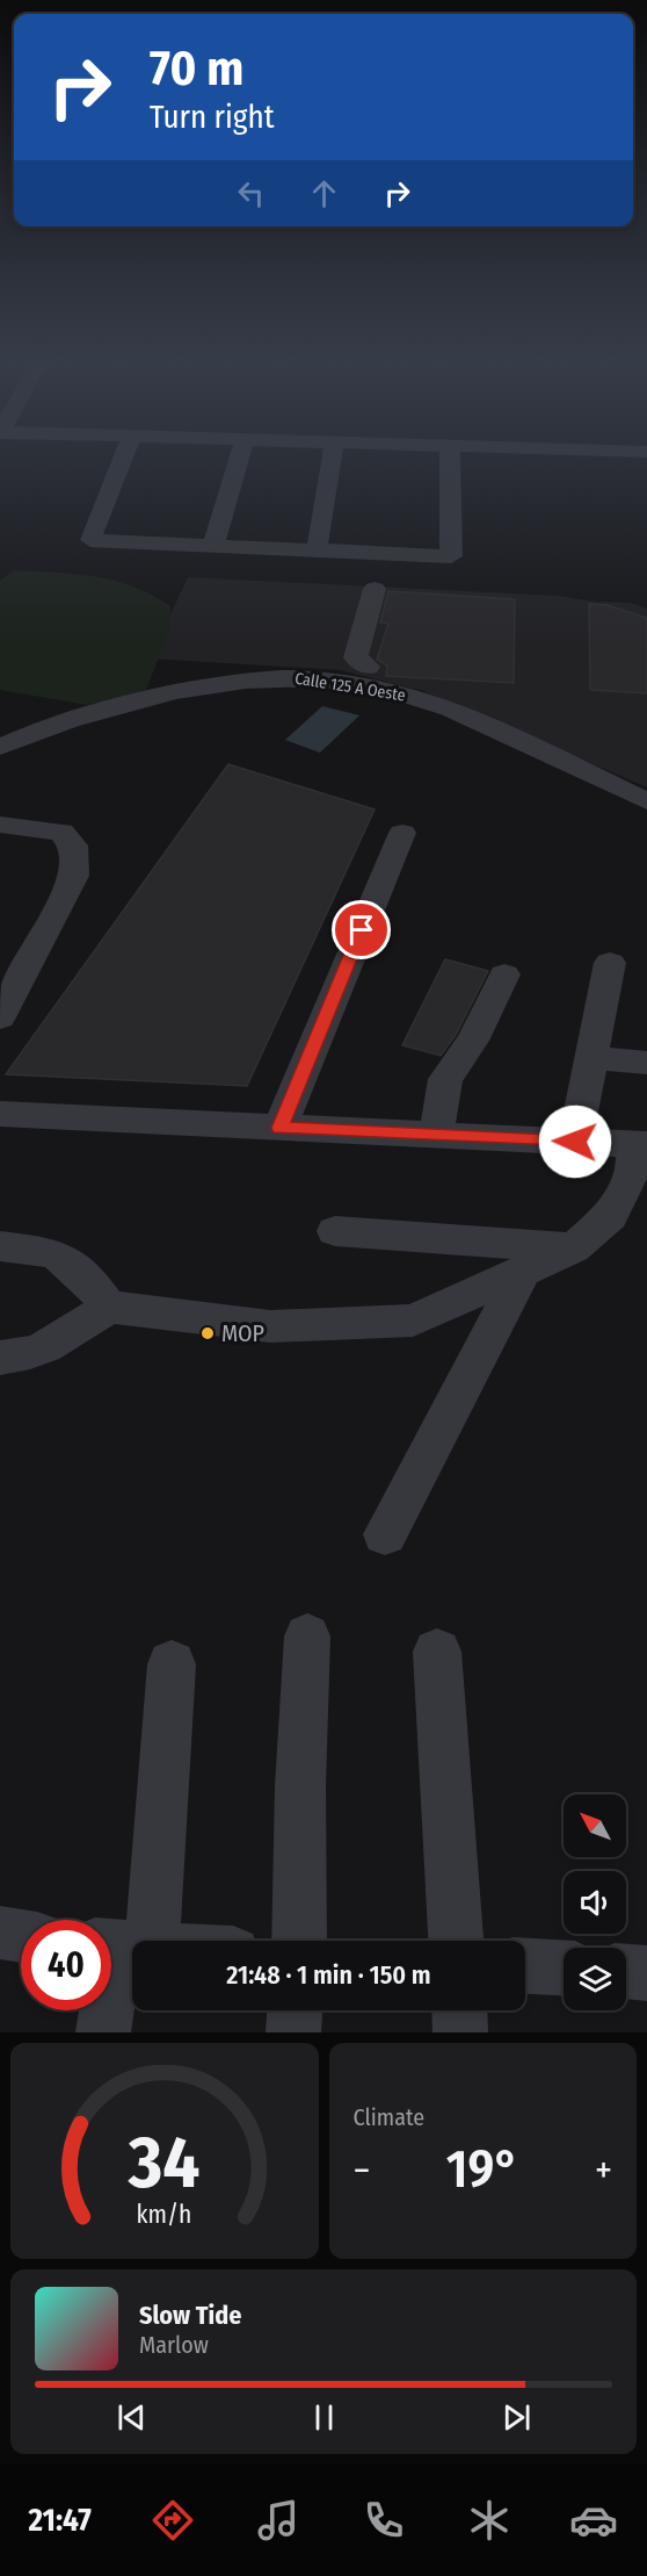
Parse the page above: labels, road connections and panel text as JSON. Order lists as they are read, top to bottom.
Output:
{
  "streets": {
    "street": ["Calle 125 A Oeste"]
  },
  "places": ["MOP"],
  "north": "top left",
  "page": {
    "turn": ["70 m", "Turn right"],
    "limit": "40",
    "trip": "21:48 · 1 min · 150 m",
    "tile": "Climate",
    "heat": ["−", "19°", "+"],
    "song": ["Slow Tide", "Marlow"],
    "tabs": "21:47",
    "gauge": ["34", "km/h"]
  }
}
